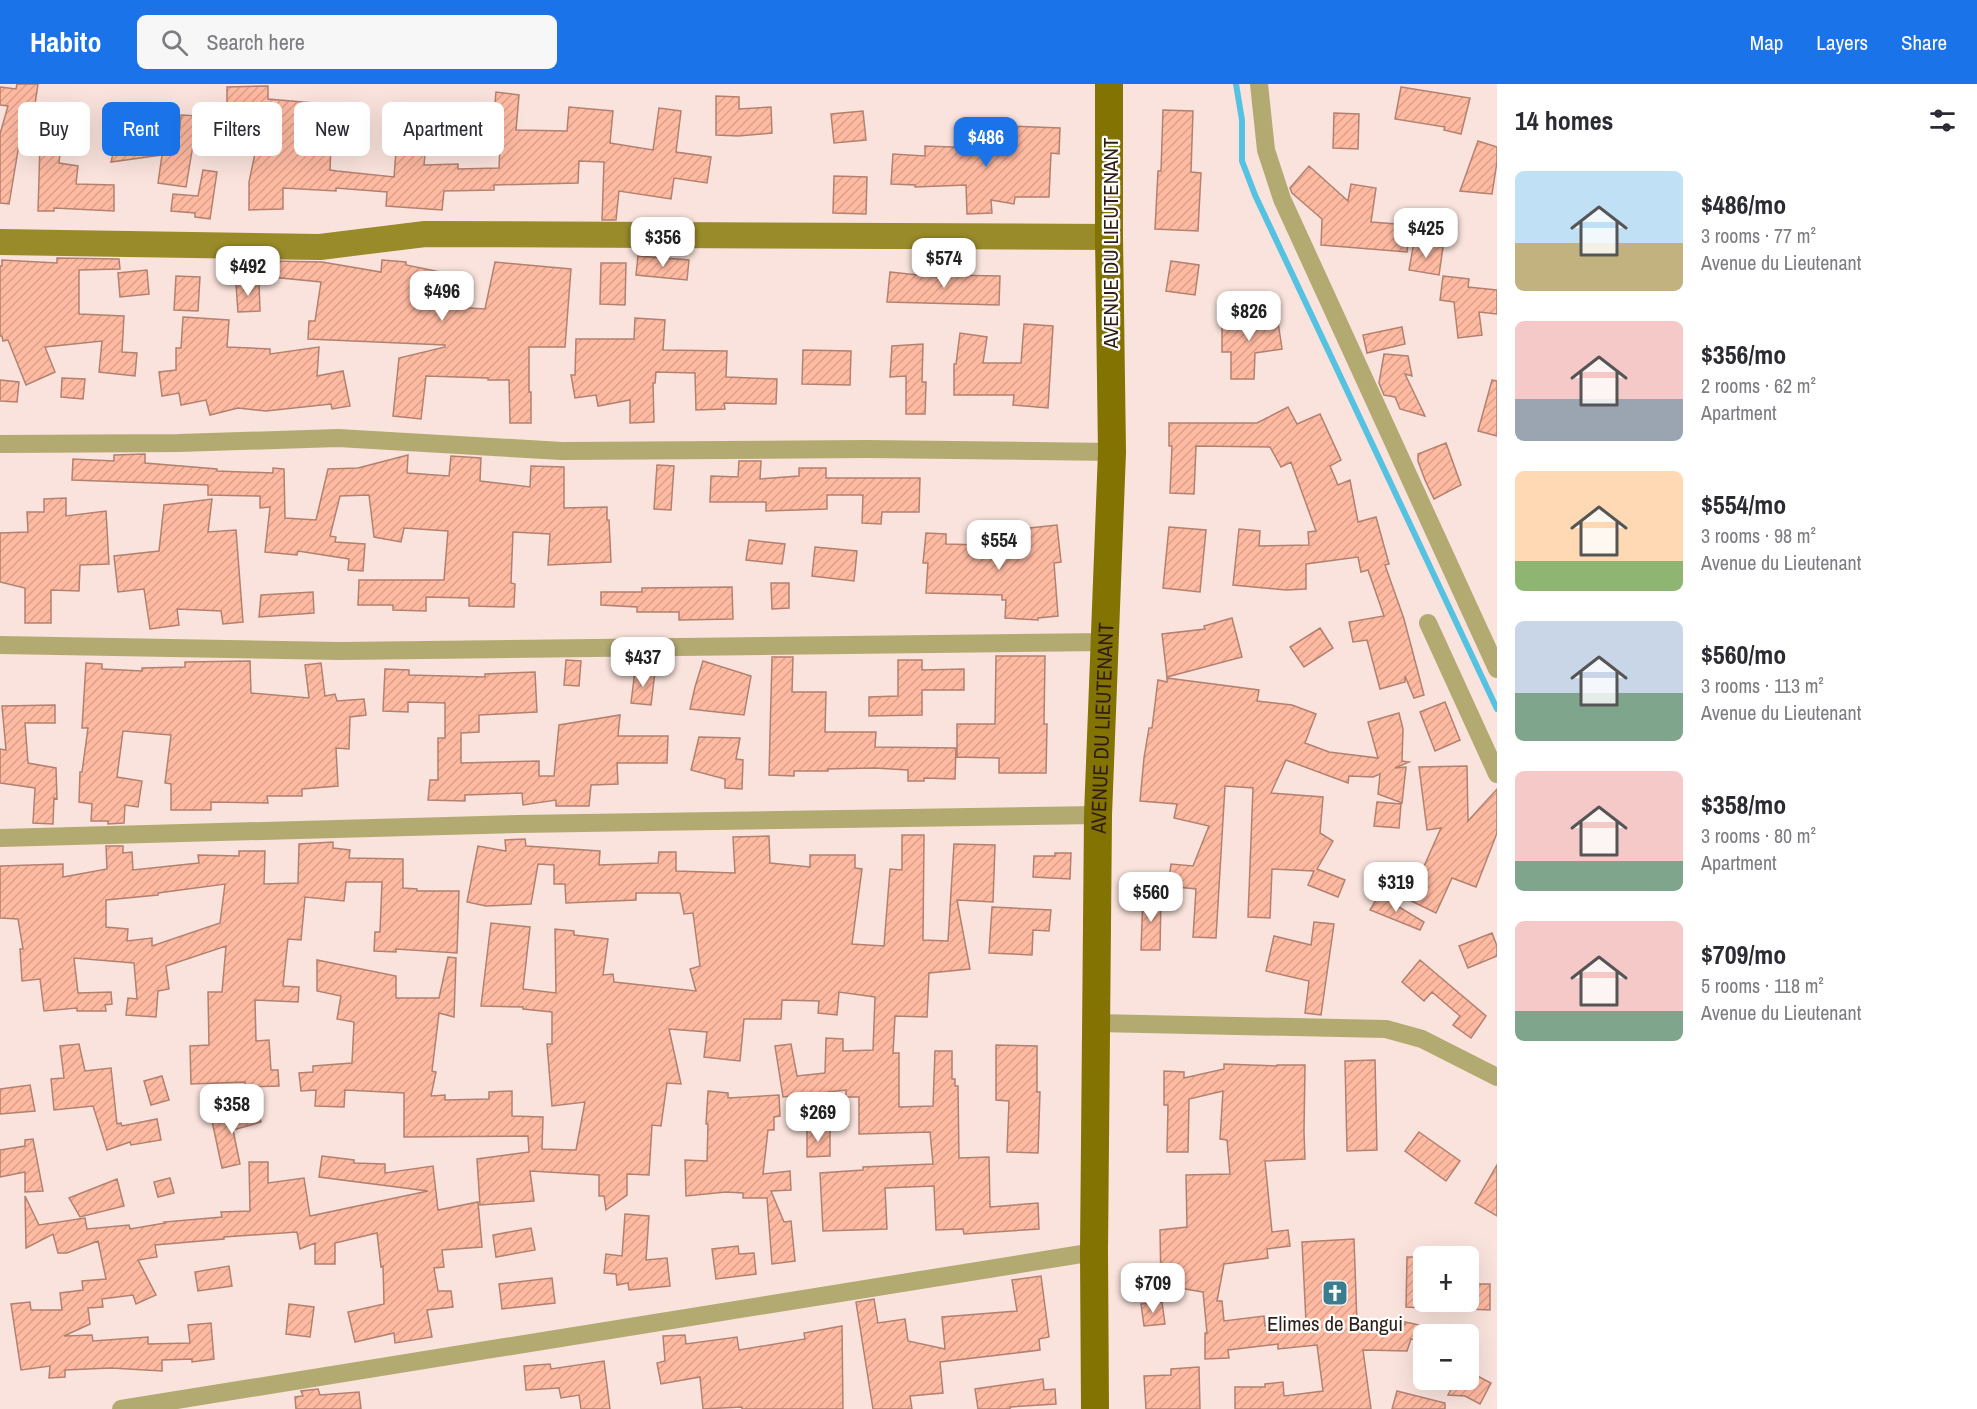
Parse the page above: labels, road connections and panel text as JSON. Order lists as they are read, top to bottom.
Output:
{
  "streets": {
    "main road": ["AVENUE DU LIEUTENANT"]
  },
  "places": {
    "church": ["Elimes de Bangui"]
  },
  "page": {
    "header": "Habito",
    "search": "Search here",
    "nav": ["Map", "Layers", "Share"],
    "heading": "14 homes",
    "chip": [
      "Buy",
      "Rent",
      "Filters",
      "New",
      "Apartment"
    ],
    "price": [
      "$486",
      "$425",
      "$356",
      "$574",
      "$492",
      "$496",
      "$826",
      "$554",
      "$437",
      "$319",
      "$560",
      "$358",
      "$269",
      "$709"
    ],
    "list": [
      {
        "name": "$486/mo",
        "note": "3 rooms · 77 m² · Avenue du Lieutenant"
      },
      {
        "name": "$356/mo",
        "note": "2 rooms · 62 m² · Apartment"
      },
      {
        "name": "$554/mo",
        "note": "3 rooms · 98 m² · Avenue du Lieutenant"
      },
      {
        "name": "$560/mo",
        "note": "3 rooms · 113 m² · Avenue du Lieutenant"
      },
      {
        "name": "$358/mo",
        "note": "3 rooms · 80 m² · Apartment"
      },
      {
        "name": "$709/mo",
        "note": "5 rooms · 118 m² · Avenue du Lieutenant"
      }
    ],
    "map_buttons": ["+", "−"]
  }
}
